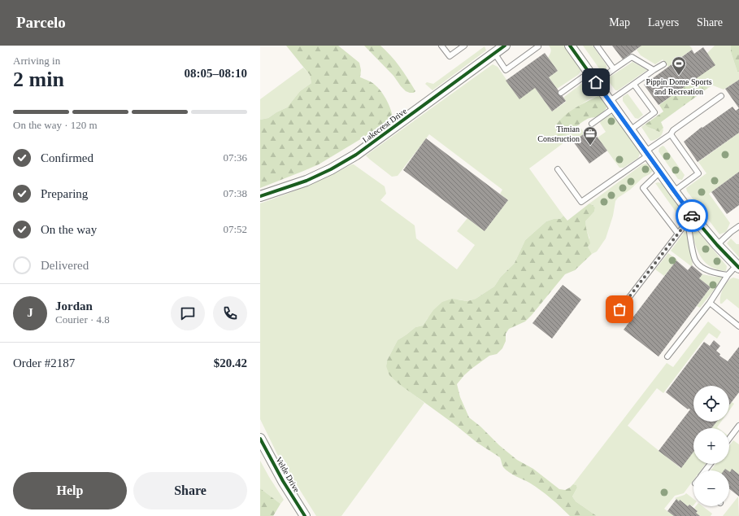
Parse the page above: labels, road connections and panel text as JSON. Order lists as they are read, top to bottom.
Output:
{
  "streets": {
    "street": ["Lakecrest Drive", "Velde Drive"]
  },
  "places": {
    "sports": ["Pippin Dome Sports and Recreation"],
    "office": ["Timian Construction"]
  },
  "page": {
    "header": "Parcelo",
    "nav": ["Map", "Layers", "Share"],
    "heading": ["2 min", "Arriving in", "08:05–08:10"],
    "panel": [
      "Jordan",
      "Courier · 4.8",
      "Order #2187",
      "$20.42"
    ],
    "bar": "On the way · 120 m",
    "list": [
      ["Confirmed", "07:36"],
      ["Preparing", "07:38"],
      ["On the way", "07:52"],
      "Delivered"
    ],
    "round": "J",
    "map_buttons": ["+", "−"],
    "buttons": ["Help", "Share"]
  }
}
